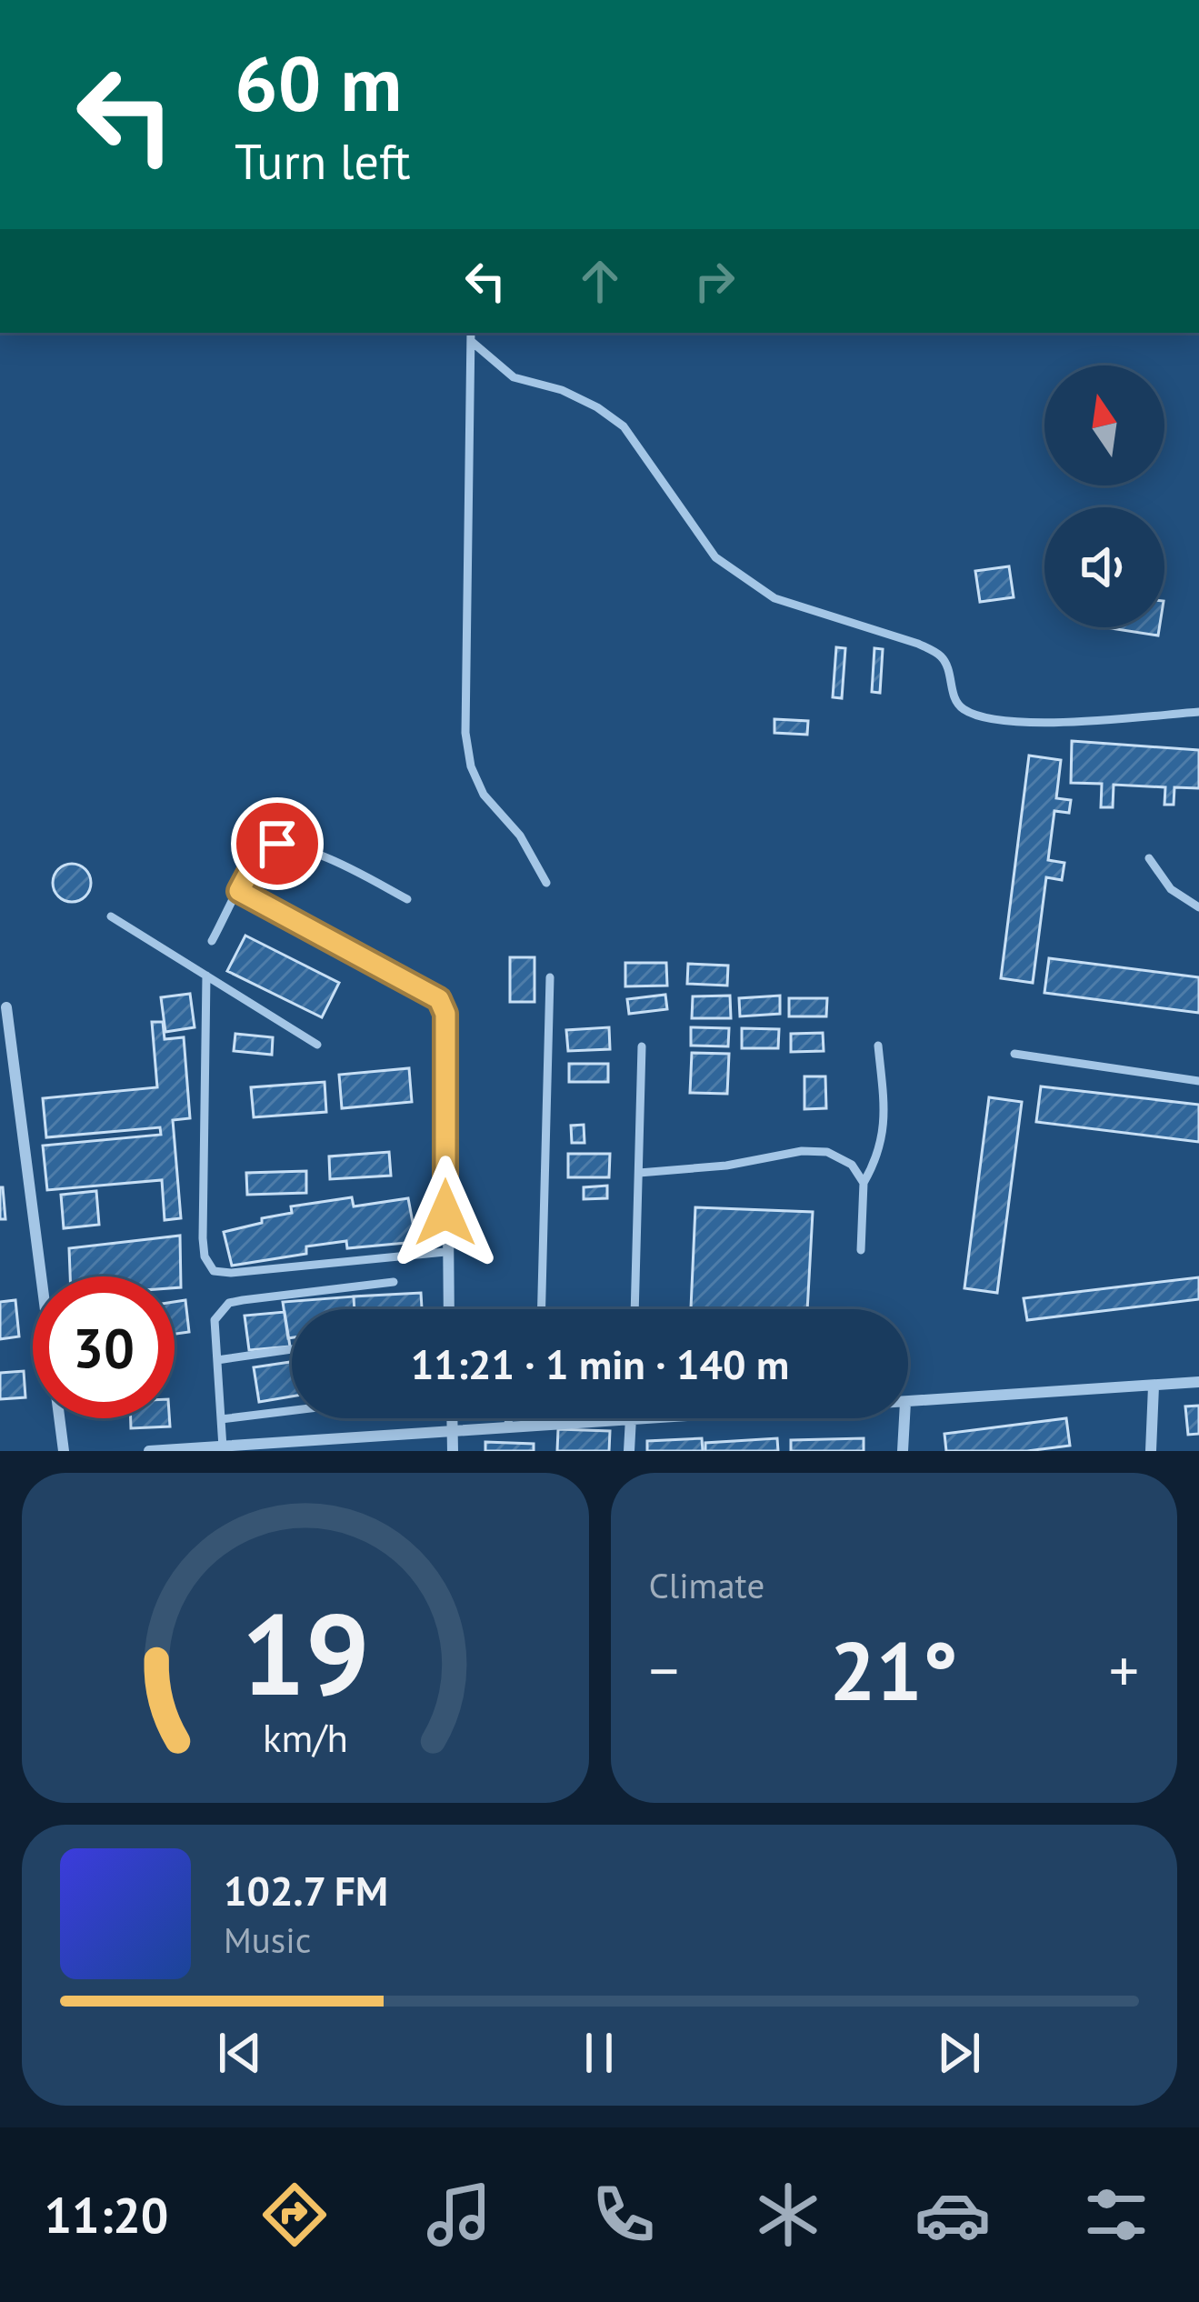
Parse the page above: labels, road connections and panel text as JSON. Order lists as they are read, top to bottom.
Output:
{
  "north": "top",
  "page": {
    "turn": ["60 m", "Turn left"],
    "limit": "30",
    "trip": "11:21 · 1 min · 140 m",
    "tile": "Climate",
    "heat": ["−", "21°", "+"],
    "song": ["102.7 FM", "Music"],
    "tabs": "11:20",
    "gauge": ["19", "km/h"]
  }
}
